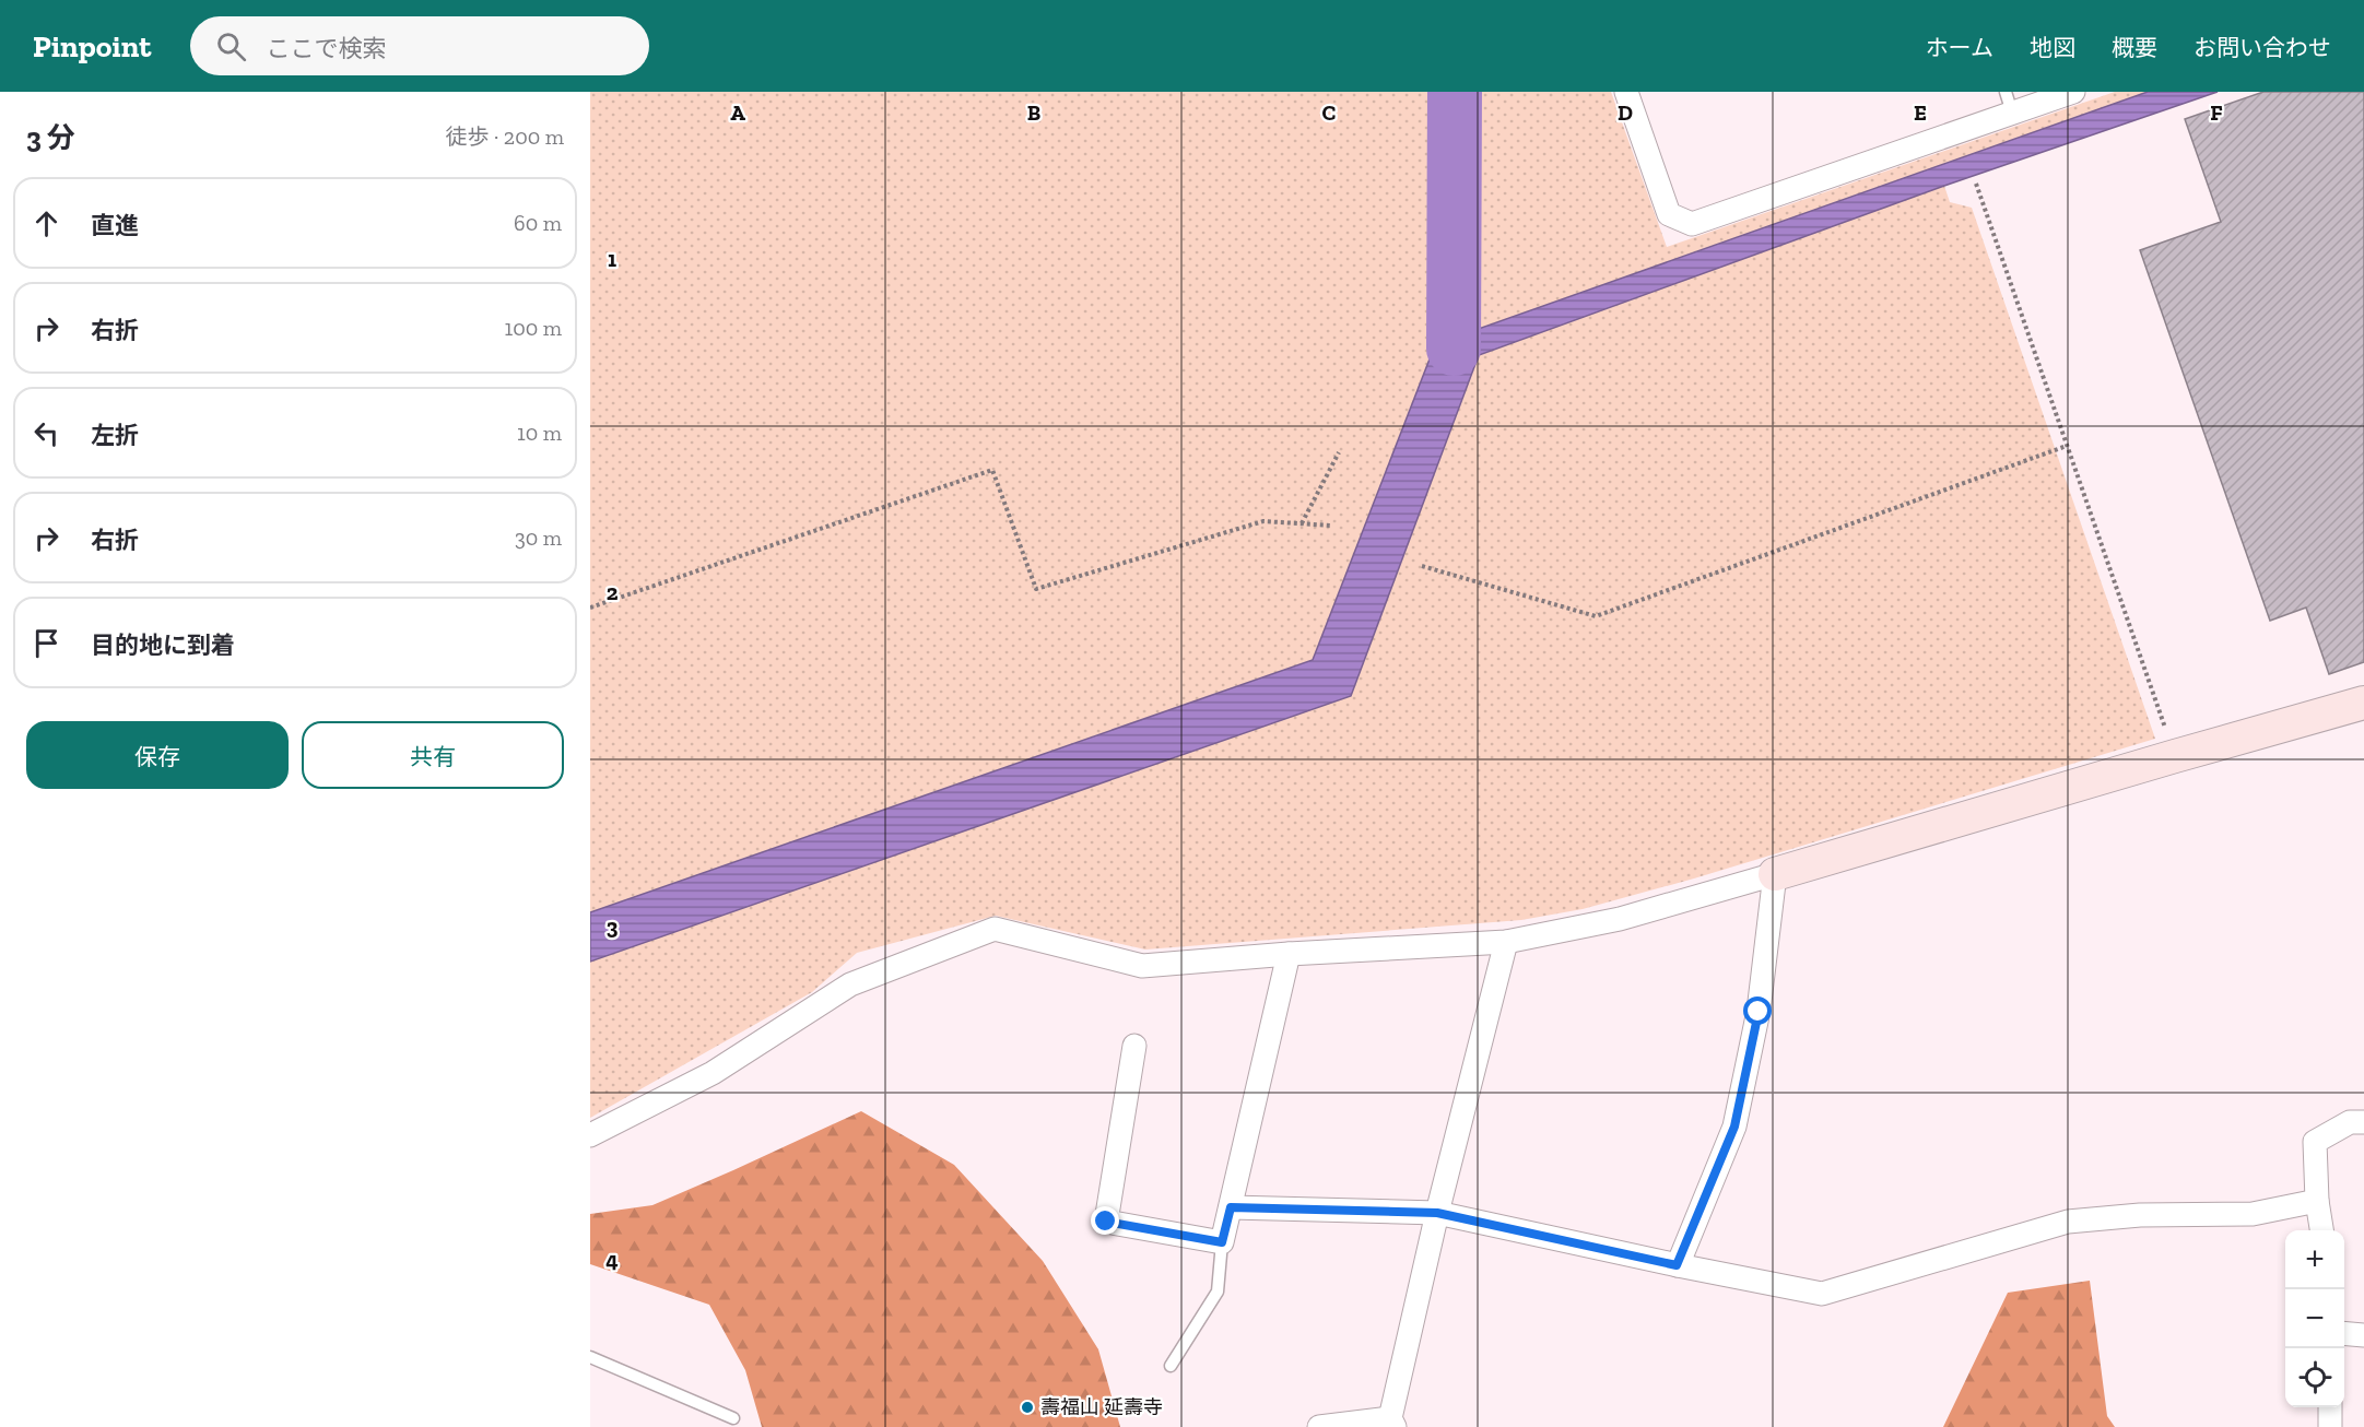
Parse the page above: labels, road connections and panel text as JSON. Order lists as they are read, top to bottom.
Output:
{
  "places": ["壽福山 延壽寺"],
  "page": {
    "header": "Pinpoint",
    "search": "ここで検索",
    "nav": [
      "ホーム",
      "地図",
      "概要",
      "お問い合わせ"
    ],
    "heading": ["3 分", "徒歩 · 200 m"],
    "list": [
      ["直進", "60 m"],
      ["右折", "100 m"],
      ["左折", "10 m"],
      ["右折", "30 m"],
      "目的地に到着"
    ],
    "buttons": ["保存", "共有"],
    "map_buttons": ["+", "−"]
  },
  "grid": {
    "columns": [
      "A",
      "B",
      "C",
      "D",
      "E",
      "F"
    ],
    "rows": [
      "1",
      "2",
      "3",
      "4"
    ]
  }
}
